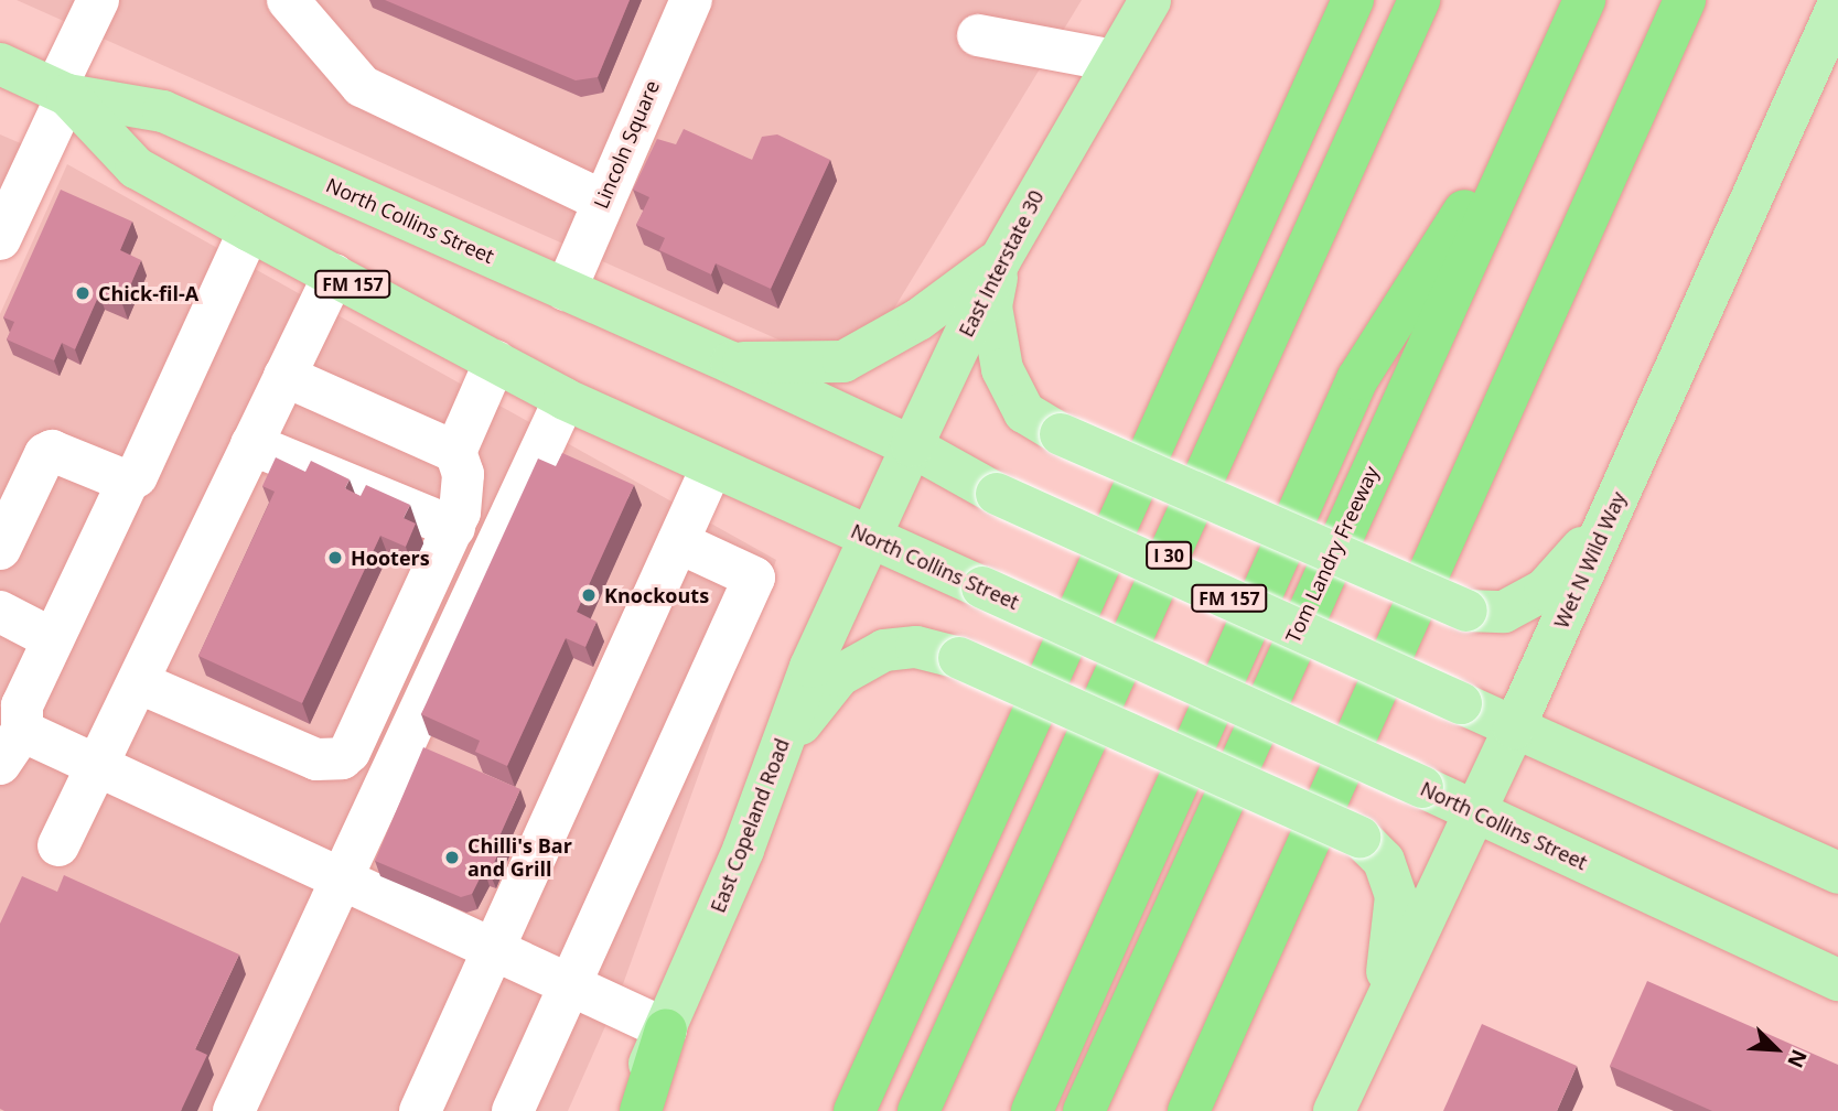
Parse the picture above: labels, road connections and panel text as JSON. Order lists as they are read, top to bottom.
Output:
{
  "streets": {
    "highway": ["Tom Landry Freeway", "I 30"],
    "main road": [
      "North Collins Street",
      "East Interstate 30",
      "FM 157",
      "Wet N Wild Way",
      "East Copeland Road"
    ],
    "street": ["Lincoln Square"]
  },
  "crossings": [
    ["Lincoln Square", "North Collins Street"],
    ["North Collins Street", "East Interstate 30"],
    ["North Collins Street", "Wet N Wild Way"],
    ["North Collins Street", "East Copeland Road"],
    ["East Interstate 30", "East Copeland Road"]
  ],
  "places": [
    "Chick-fil-A",
    "Hooters",
    "Knockouts",
    "Chilli's Bar and Grill"
  ],
  "north": "bottom right"
}
